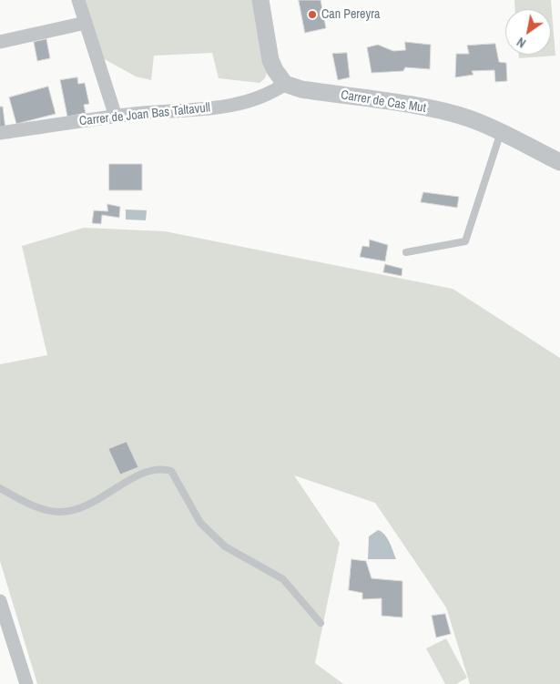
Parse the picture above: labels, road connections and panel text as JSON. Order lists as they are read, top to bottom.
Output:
{
  "streets": {
    "street": ["Carrer de Cas Mut", "Carrer de Joan Bas Taltavull"]
  },
  "crossings": [
    ["Carrer de Cas Mut", "Carrer de Joan Bas Taltavull"]
  ],
  "places": ["Can Pereyra"],
  "north": "bottom left"
}
